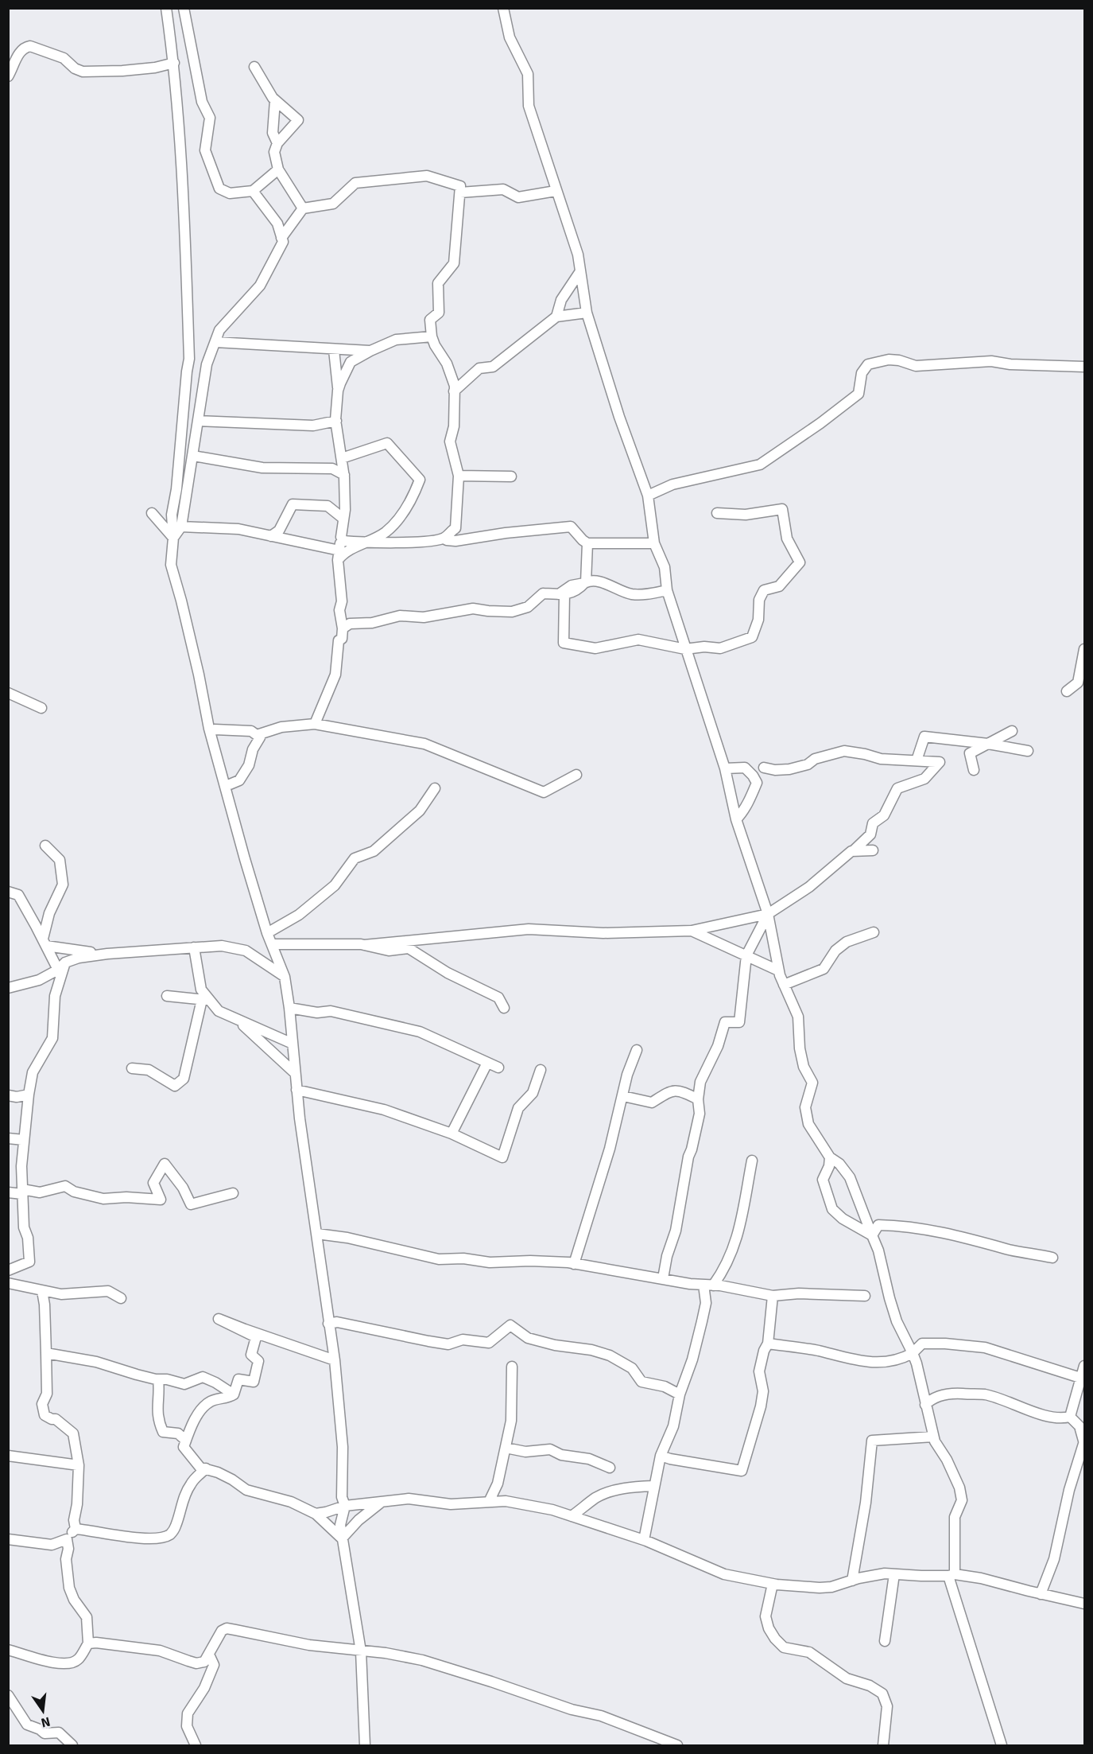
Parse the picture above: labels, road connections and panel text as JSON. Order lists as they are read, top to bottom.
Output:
{
  "north": "bottom"
}
